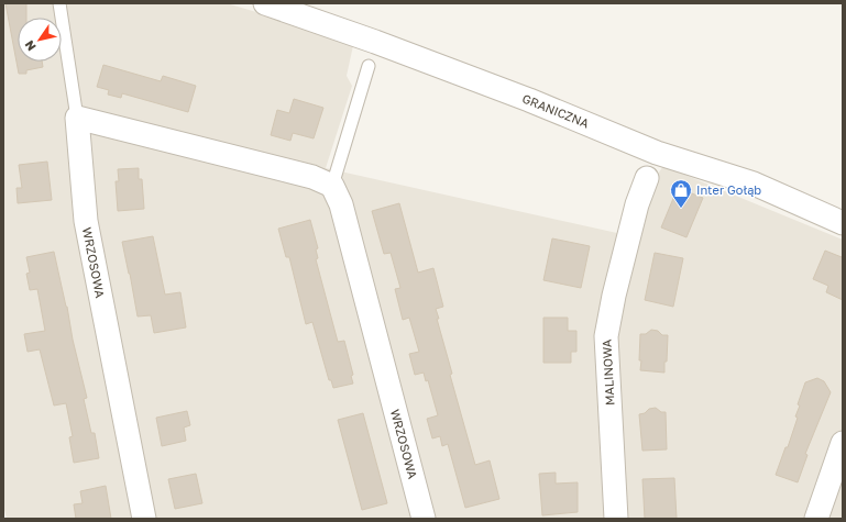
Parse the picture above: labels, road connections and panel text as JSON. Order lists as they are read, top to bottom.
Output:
{
  "streets": {
    "street": ["GRANICZNA", "WRZOSOWA", "MALINOWA"]
  },
  "places": {
    "shop": ["Inter Gołąb"]
  },
  "north": "bottom left"
}
